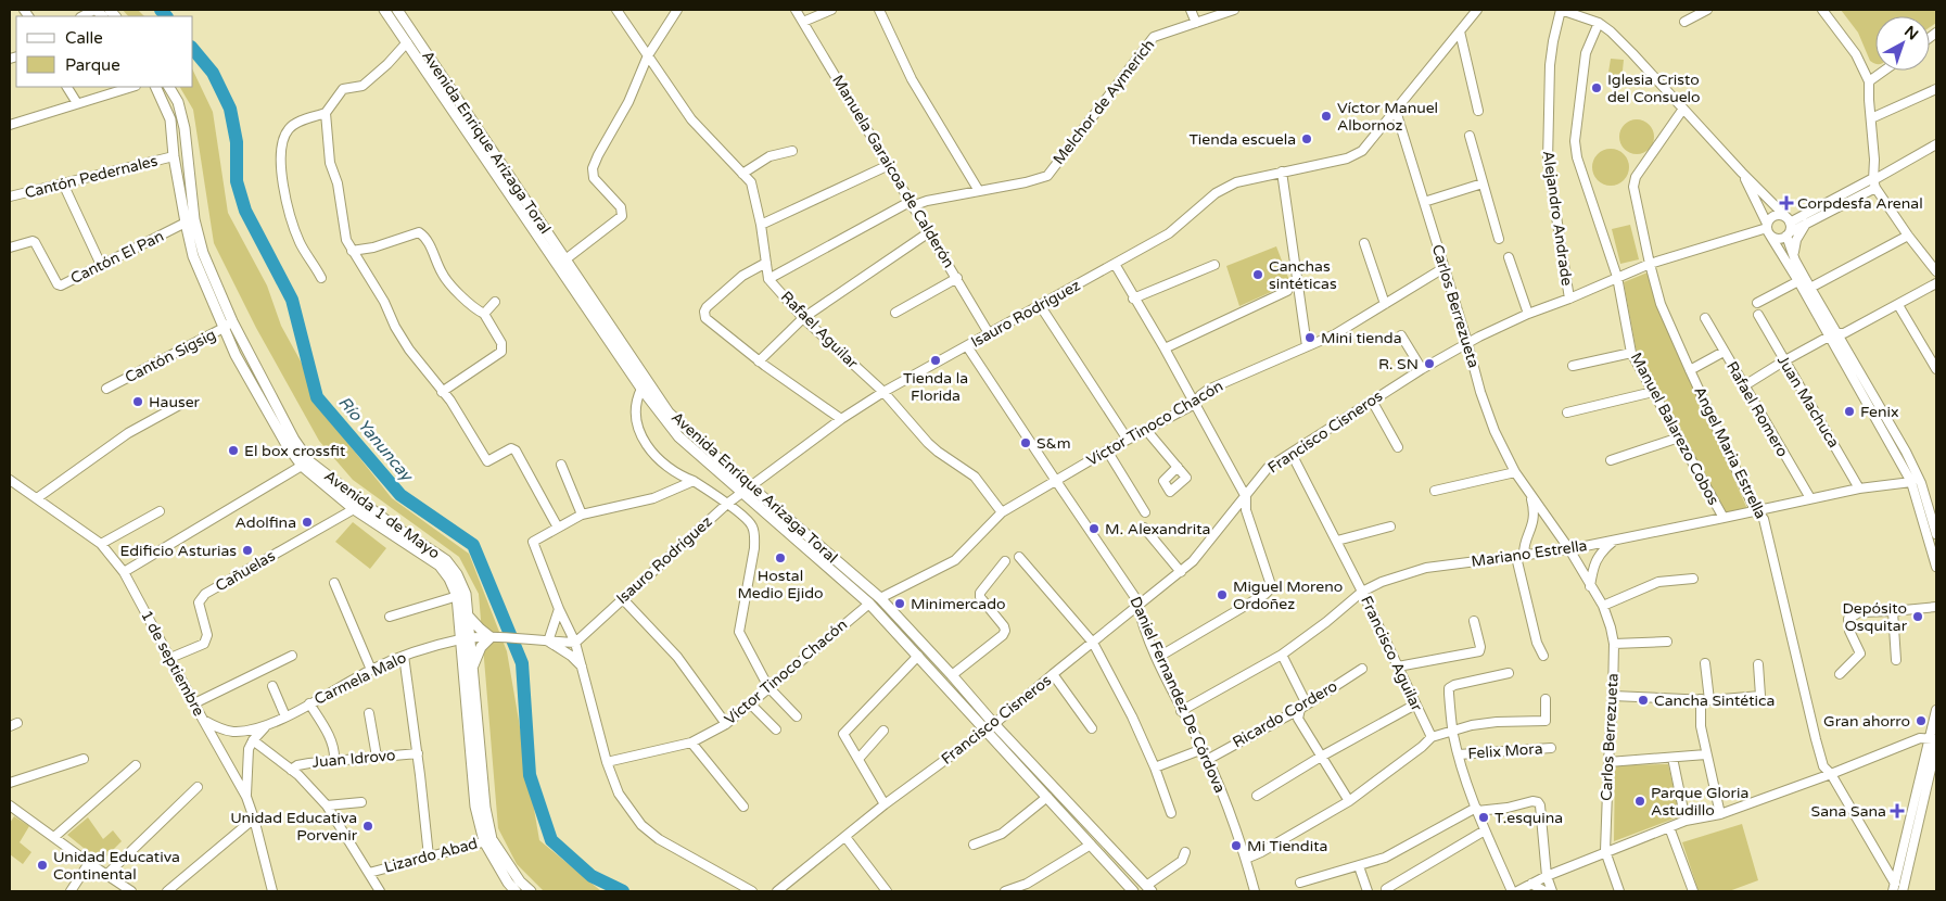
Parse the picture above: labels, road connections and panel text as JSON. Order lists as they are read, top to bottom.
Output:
{
  "streets": {
    "main road": ["Avenida Enrique Arízaga Toral", "Avenida 1 de Mayo"],
    "street": [
      "Melchor de Aymerich",
      "Manuela Garaicoa de Calderón",
      "Cantón Pedernales",
      "Alejandro Andrade",
      "Cantón El Pan",
      "Carlos Berrezueta",
      "Isauro Rodríguez",
      "Rafael Aguilar",
      "Cantón Sigsig",
      "Juan Machuca",
      "Rafael Romero",
      "Víctor Tinoco Chacón",
      "Manuel Balarezo Cobos",
      "Francisco Cisneros",
      "Angel Maria Estrella",
      "Mariano Estrella",
      "Cañuelas",
      "Francisco Aguilar",
      "1 de septiembre",
      "Carmela Malo",
      "Daniel Fernandez De Córdova",
      "Ricardo Cordero",
      "Felix Mora",
      "Juan Idrovo",
      "Lizardo Abad"
    ]
  },
  "crossings": [
    ["Melchor de Aymerich", "Manuela Garaicoa de Calderón"],
    ["Melchor de Aymerich", "Rafael Aguilar"],
    ["Avenida Enrique Arízaga Toral", "Isauro Rodríguez"],
    ["Avenida Enrique Arízaga Toral", "Víctor Tinoco Chacón"],
    ["Avenida Enrique Arízaga Toral", "Francisco Cisneros"],
    ["Manuela Garaicoa de Calderón", "Isauro Rodríguez"],
    ["Cantón Pedernales", "Avenida 1 de Mayo"],
    ["Alejandro Andrade", "Francisco Cisneros"],
    ["Cantón El Pan", "Avenida 1 de Mayo"],
    ["Carlos Berrezueta", "Isauro Rodríguez"],
    ["Carlos Berrezueta", "Víctor Tinoco Chacón"],
    ["Carlos Berrezueta", "Francisco Cisneros"],
    ["Carlos Berrezueta", "Mariano Estrella"],
    ["Isauro Rodríguez", "Rafael Aguilar"],
    ["Isauro Rodríguez", "Carmela Malo"],
    ["Isauro Rodríguez", "Daniel Fernandez De Córdova"],
    ["Rafael Aguilar", "Víctor Tinoco Chacón"],
    ["Cantón Sigsig", "Avenida 1 de Mayo"],
    ["Juan Machuca", "Mariano Estrella"],
    ["Rafael Romero", "Mariano Estrella"],
    ["Víctor Tinoco Chacón", "Daniel Fernandez De Córdova"],
    ["Manuel Balarezo Cobos", "Francisco Cisneros"],
    ["Manuel Balarezo Cobos", "Mariano Estrella"],
    ["Francisco Cisneros", "Angel Maria Estrella"],
    ["Francisco Cisneros", "Francisco Aguilar"],
    ["Francisco Cisneros", "Daniel Fernandez De Córdova"],
    ["Angel Maria Estrella", "Mariano Estrella"],
    ["Avenida 1 de Mayo", "Cañuelas"],
    ["Avenida 1 de Mayo", "Carmela Malo"],
    ["Avenida 1 de Mayo", "Lizardo Abad"],
    ["Mariano Estrella", "Francisco Aguilar"],
    ["Mariano Estrella", "Daniel Fernandez De Córdova"],
    ["Cañuelas", "1 de septiembre"],
    ["1 de septiembre", "Carmela Malo"],
    ["Daniel Fernandez De Córdova", "Ricardo Cordero"]
  ],
  "water": ["Río Yanuncay"],
  "places": {
    "other": [
      "Iglesia Cristo del Consuelo",
      "Víctor Manuel Albornoz",
      "Tienda escuela",
      "Canchas sintéticas",
      "Mini tienda",
      "Tienda la Florida",
      "R. SN",
      "Hauser",
      "Fenix",
      "S&m",
      "El box crossfit",
      "Adolfina",
      "M. Alexandrita",
      "Edificio Asturias",
      "Hostal Medio Ejido",
      "Miguel Moreno Ordoñez",
      "Minimercado",
      "Depósito Osquitar",
      "Cancha Sintética",
      "Gran ahorro",
      "Parque Gloria Astudillo",
      "T.esquina",
      "Unidad Educativa Porvenir",
      "Mi Tiendita",
      "Unidad Educativa Continental"
    ],
    "health": ["Corpdesfa Arenal", "Sana Sana"]
  },
  "legend": ["Calle", "Parque"],
  "north": "top right"
}
